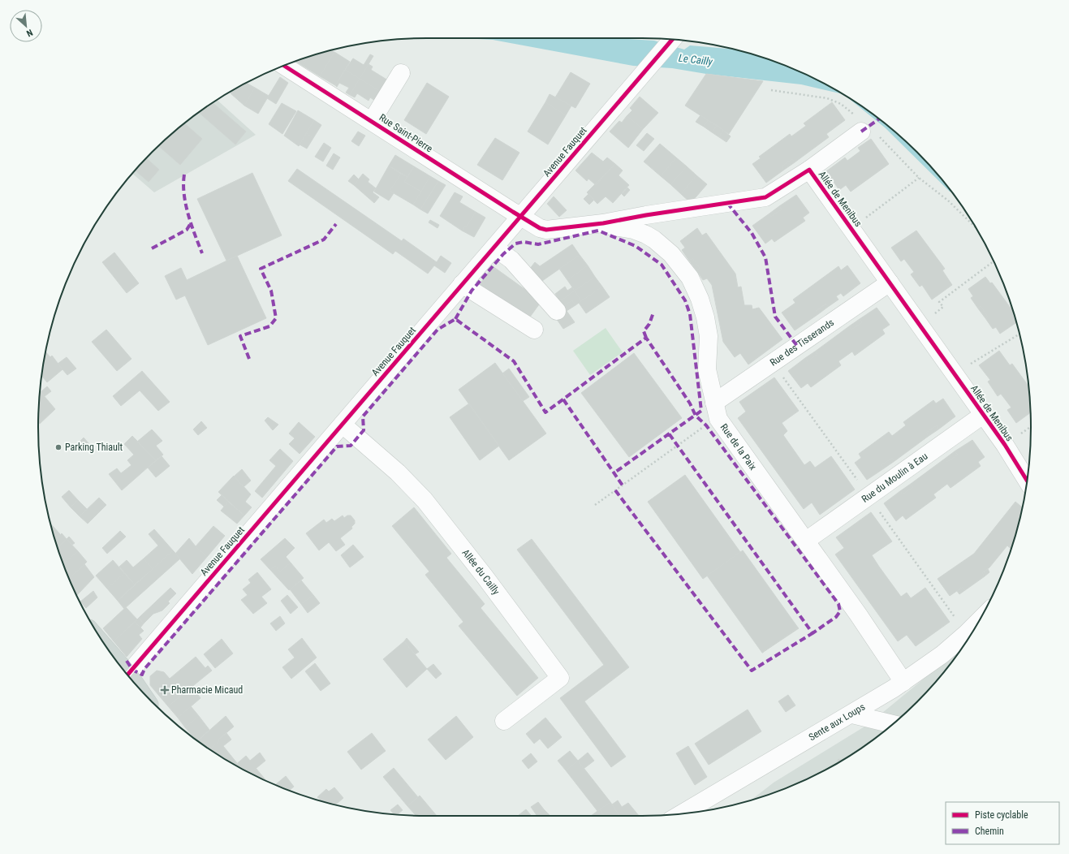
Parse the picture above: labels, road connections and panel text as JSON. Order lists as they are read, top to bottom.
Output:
{
  "streets": {
    "street": [
      "Rue Saint-Pierre",
      "Avenue Fauquet",
      "Allée de Menibus",
      "Rue des Tisserands",
      "Rue de la Paix",
      "Rue du Moulin à Eau",
      "Allée du Cailly",
      "Sente aux Loups"
    ]
  },
  "crossings": [
    ["Rue Saint-Pierre", "Avenue Fauquet"],
    ["Rue Saint-Pierre", "Allée de Menibus"],
    ["Avenue Fauquet", "Allée de Menibus"],
    ["Avenue Fauquet", "Allée du Cailly"],
    ["Allée de Menibus", "Rue des Tisserands"],
    ["Allée de Menibus", "Rue de la Paix"],
    ["Allée de Menibus", "Rue du Moulin à Eau"],
    ["Rue des Tisserands", "Rue de la Paix"],
    ["Rue de la Paix", "Rue du Moulin à Eau"],
    ["Rue de la Paix", "Sente aux Loups"]
  ],
  "water": ["Le Cailly"],
  "places": {
    "other": ["Parking Thiault"],
    "health": ["Pharmacie Micaud"]
  },
  "legend": ["Piste cyclable", "Chemin"],
  "north": "bottom right"
}
